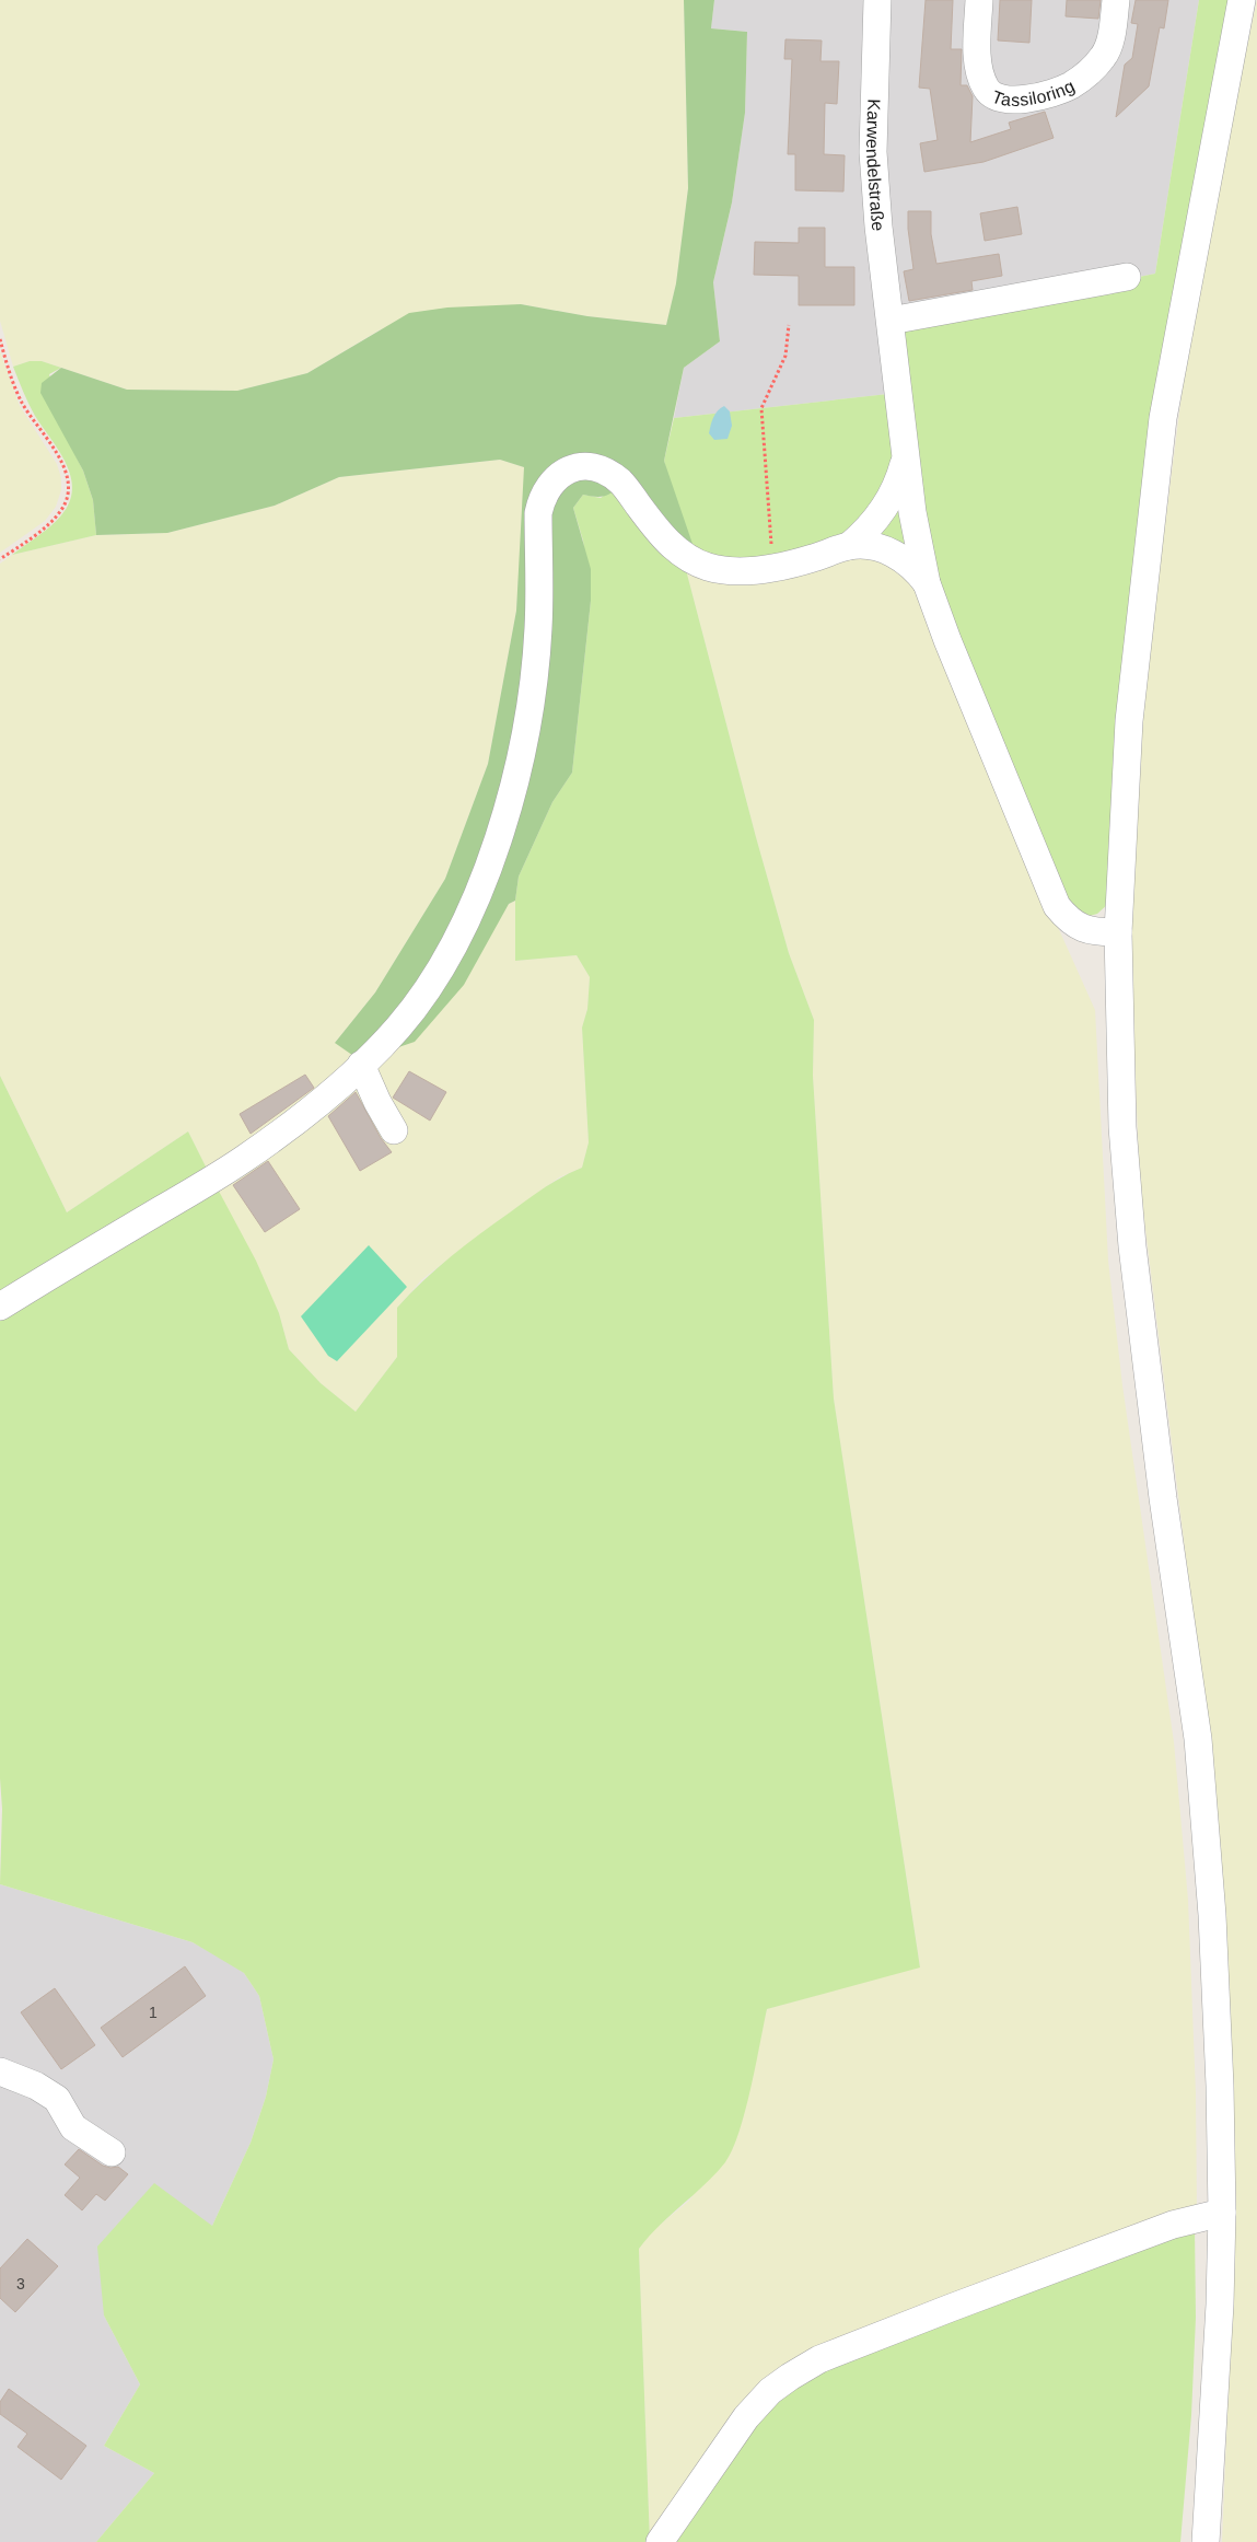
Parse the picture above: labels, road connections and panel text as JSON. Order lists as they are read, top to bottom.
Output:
{
  "streets": {
    "street": ["Tassiloring", "Karwendelstraße"]
  },
  "house_numbers": ["1", "3"]
}
